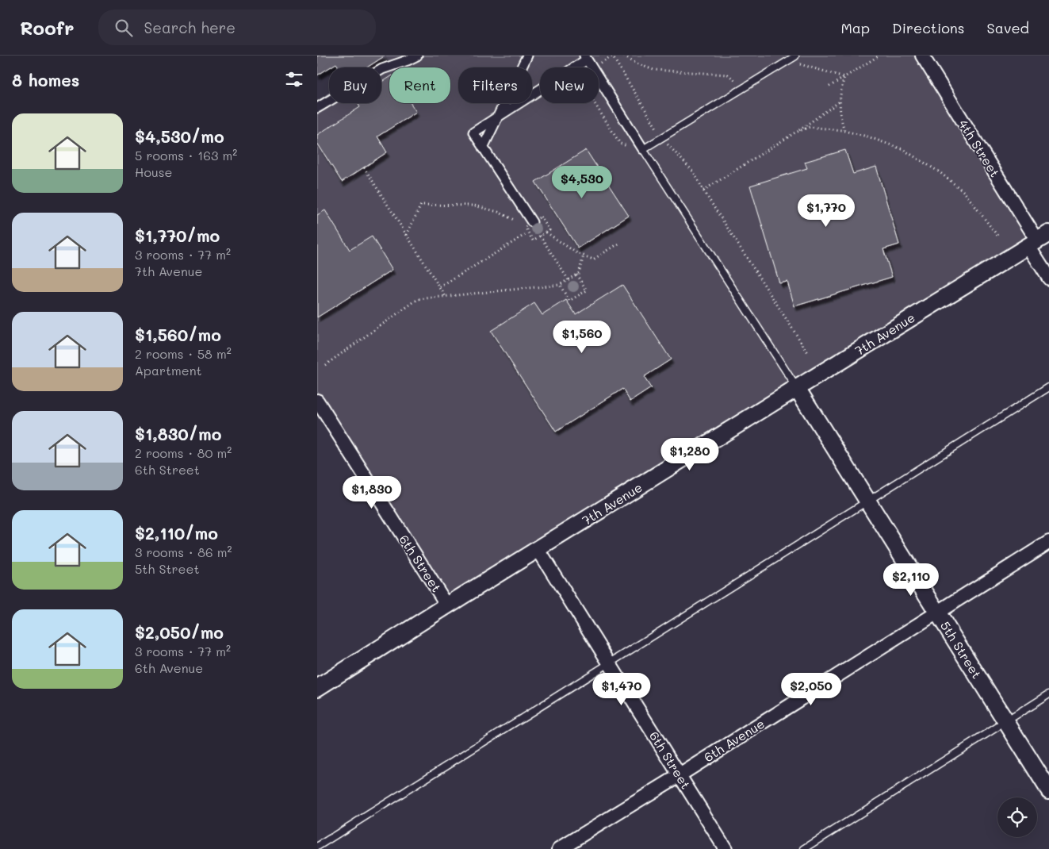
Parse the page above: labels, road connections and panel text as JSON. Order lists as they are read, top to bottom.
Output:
{
  "streets": {
    "street": [
      "4th Street",
      "7th Avenue",
      "6th Street",
      "5th Street",
      "6th Avenue"
    ]
  },
  "crossings": [
    ["4th Street", "7th Avenue"],
    ["7th Avenue", "6th Street"],
    ["7th Avenue", "5th Street"],
    ["6th Street", "6th Avenue"],
    ["5th Street", "6th Avenue"]
  ],
  "page": {
    "header": "Roofr",
    "search": "Search here",
    "nav": ["Map", "Directions", "Saved"],
    "heading": "8 homes",
    "chip": [
      "Buy",
      "Rent",
      "Filters",
      "New"
    ],
    "list": [
      {
        "name": "$4,530/mo",
        "note": "5 rooms · 163 m² · House"
      },
      {
        "name": "$1,770/mo",
        "note": "3 rooms · 77 m² · 7th Avenue"
      },
      {
        "name": "$1,560/mo",
        "note": "2 rooms · 58 m² · Apartment"
      },
      {
        "name": "$1,830/mo",
        "note": "2 rooms · 80 m² · 6th Street"
      },
      {
        "name": "$2,110/mo",
        "note": "3 rooms · 86 m² · 5th Street"
      },
      {
        "name": "$2,050/mo",
        "note": "3 rooms · 77 m² · 6th Avenue"
      }
    ],
    "price": [
      "$4,530",
      "$1,770",
      "$1,560",
      "$1,280",
      "$1,830",
      "$2,110",
      "$1,470",
      "$2,050"
    ]
  }
}
